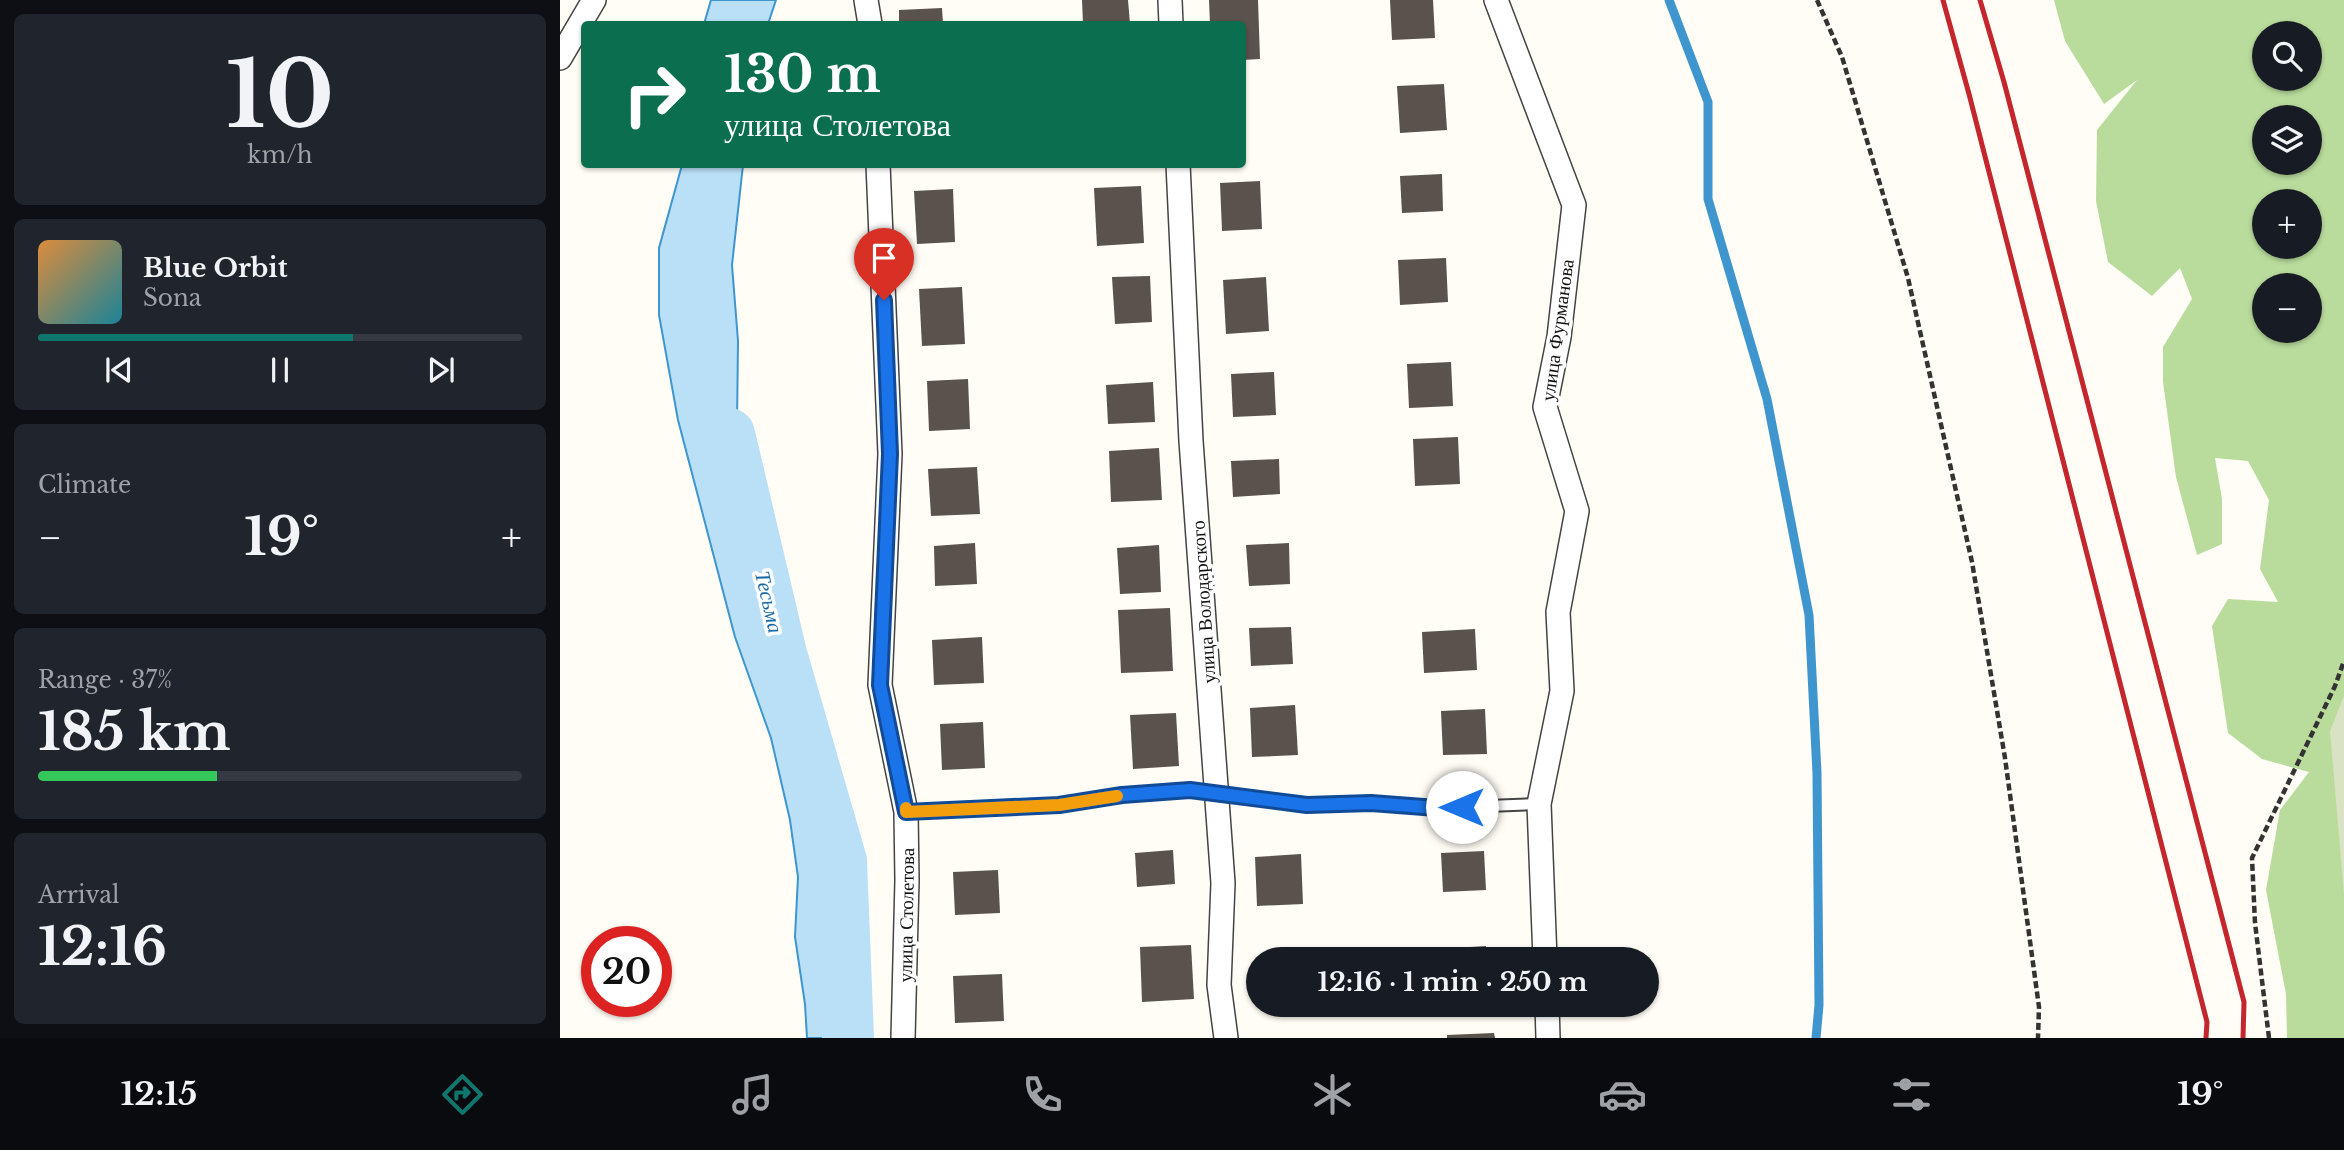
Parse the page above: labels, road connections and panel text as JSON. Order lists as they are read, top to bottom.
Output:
{
  "streets": {
    "street": ["улица Фурманова", "улица Володарского", "улица Столетова"]
  },
  "water": ["Тесьма"],
  "page": {
    "tile": [
      ["10", "km/h"],
      "Climate",
      ["Range · 37%", "185 km"],
      ["Arrival", "12:16"]
    ],
    "map_buttons": ["+", "−"],
    "turn": ["130 m", "улица Столетова"],
    "song": ["Blue Orbit", "Sona"],
    "heat": ["−", "19°", "+"],
    "limit": "20",
    "trip": "12:16 · 1 min · 250 m",
    "tabs": ["12:15", "19°"]
  }
}
